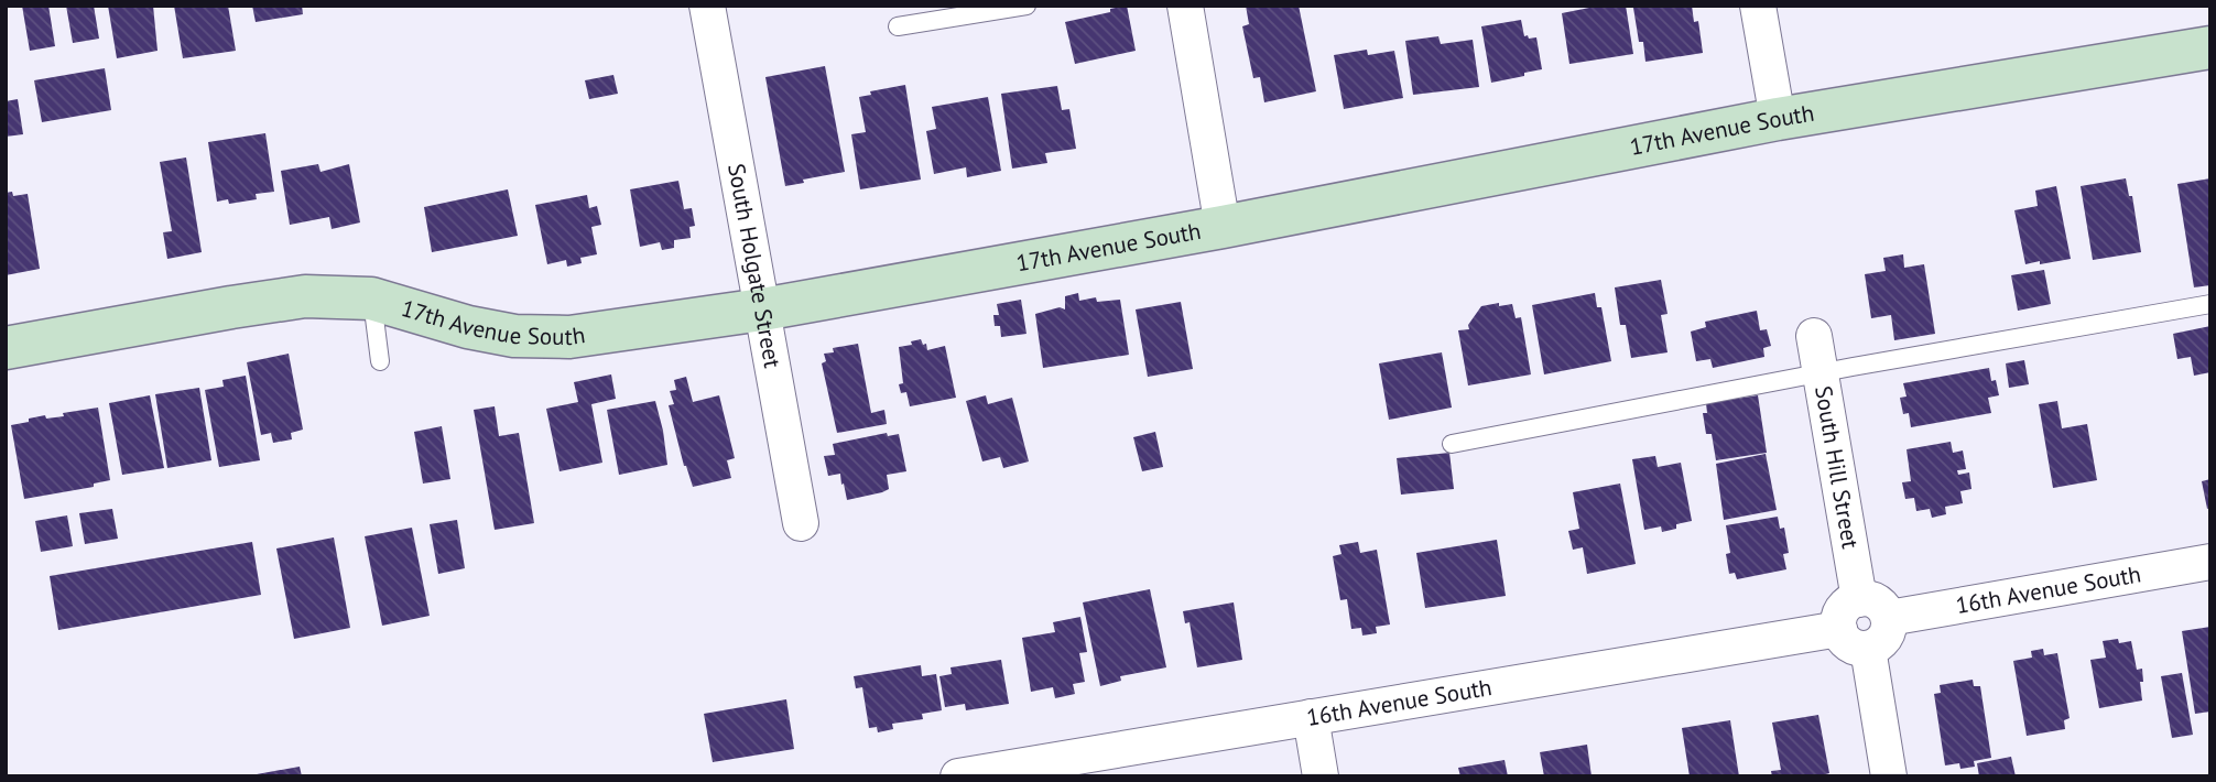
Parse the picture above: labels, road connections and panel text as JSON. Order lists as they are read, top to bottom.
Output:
{
  "streets": {
    "street": [
      "17th Avenue South",
      "South Holgate Street",
      "South Hill Street",
      "16th Avenue South"
    ]
  },
  "crossings": [
    ["17th Avenue South", "South Holgate Street"],
    ["South Hill Street", "16th Avenue South"]
  ]
}
